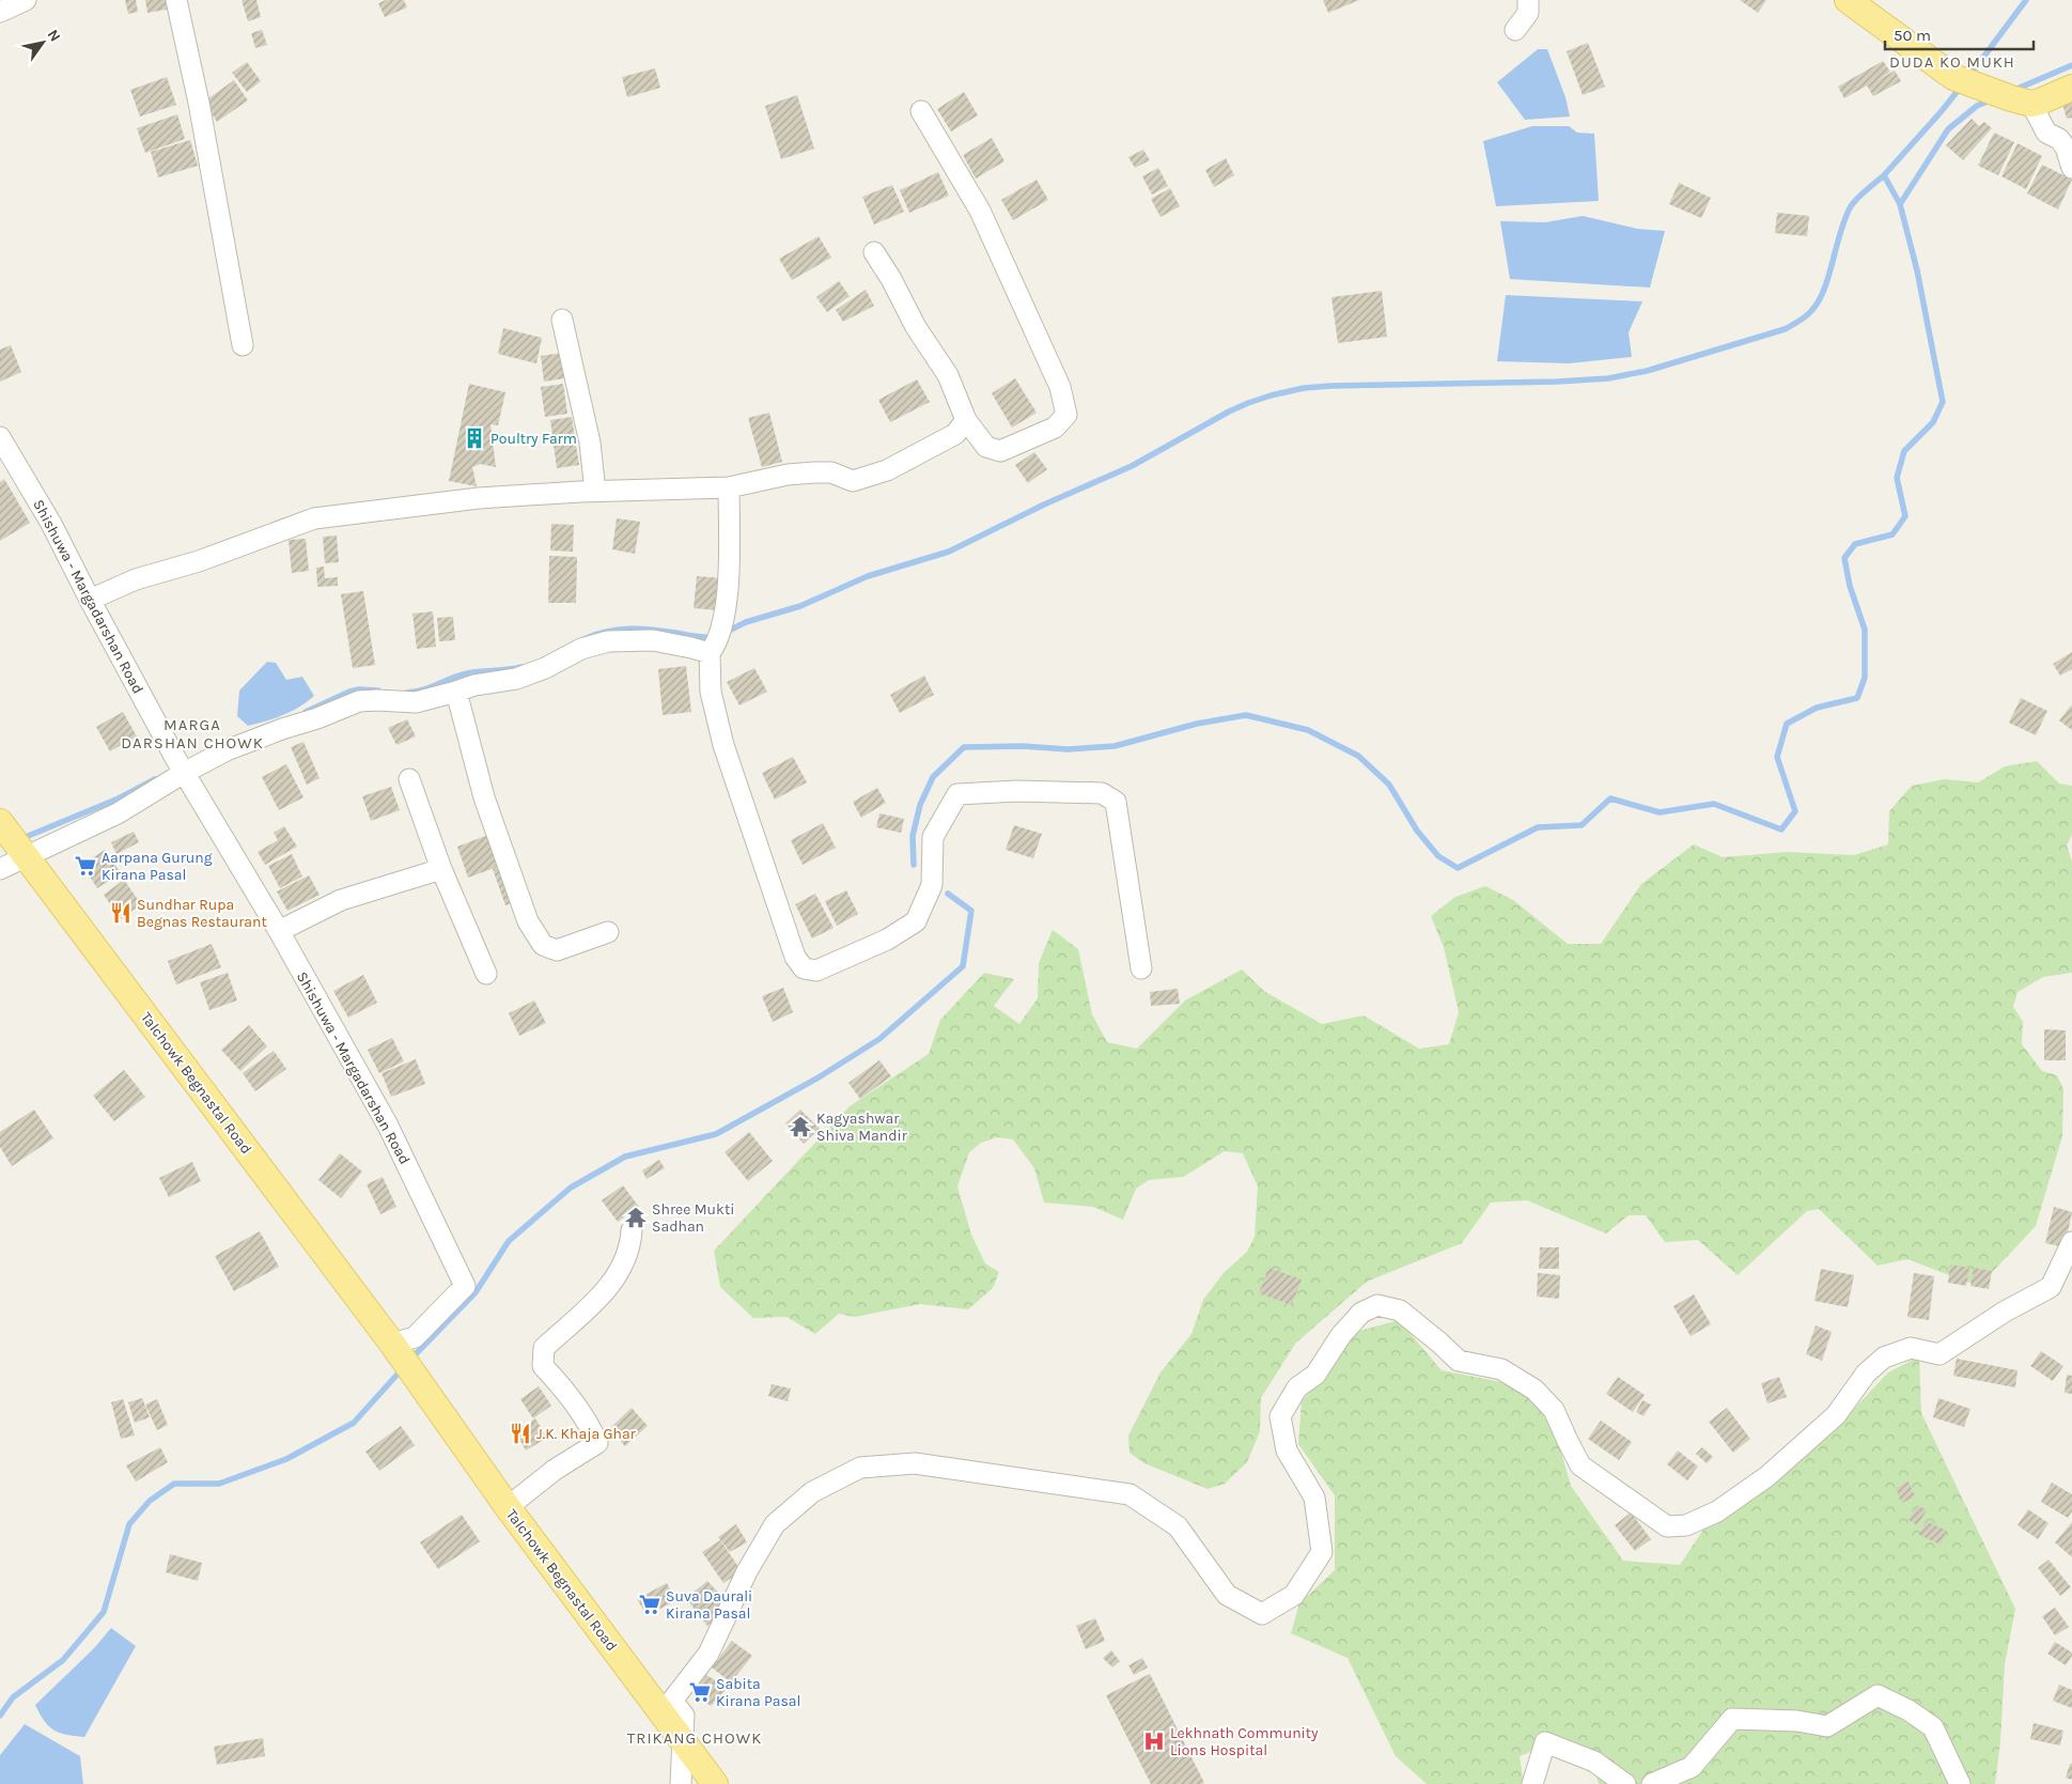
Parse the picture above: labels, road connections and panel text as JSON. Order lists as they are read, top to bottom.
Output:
{
  "streets": {
    "main road": ["Talchowk Begnastal Road"],
    "street": ["Shishuwa - Margadarshan Road"]
  },
  "crossings": [
    ["Shishuwa - Margadarshan Road", "Talchowk Begnastal Road"]
  ],
  "districts": ["DUDA KO MUKH", "MARGA DARSHAN CHOWK", "TRIKANG CHOWK"],
  "places": {
    "building": ["Poultry Farm"],
    "supermarket": ["Aarpana Gurung Kirana Pasal", "Suva Daurali Kirana Pasal", "Sabita Kirana Pasal"],
    "restaurant": ["Sundhar Rupa Begnas Restaurant", "J.K. Khaja Ghar"],
    "temple": ["Kagyashwar Shiva Mandir", "Shree Mukti Sadhan"],
    "hospital": ["Lekhnath Community Lions Hospital"]
  },
  "scale_bar": "50 m",
  "north": "top right"
}
